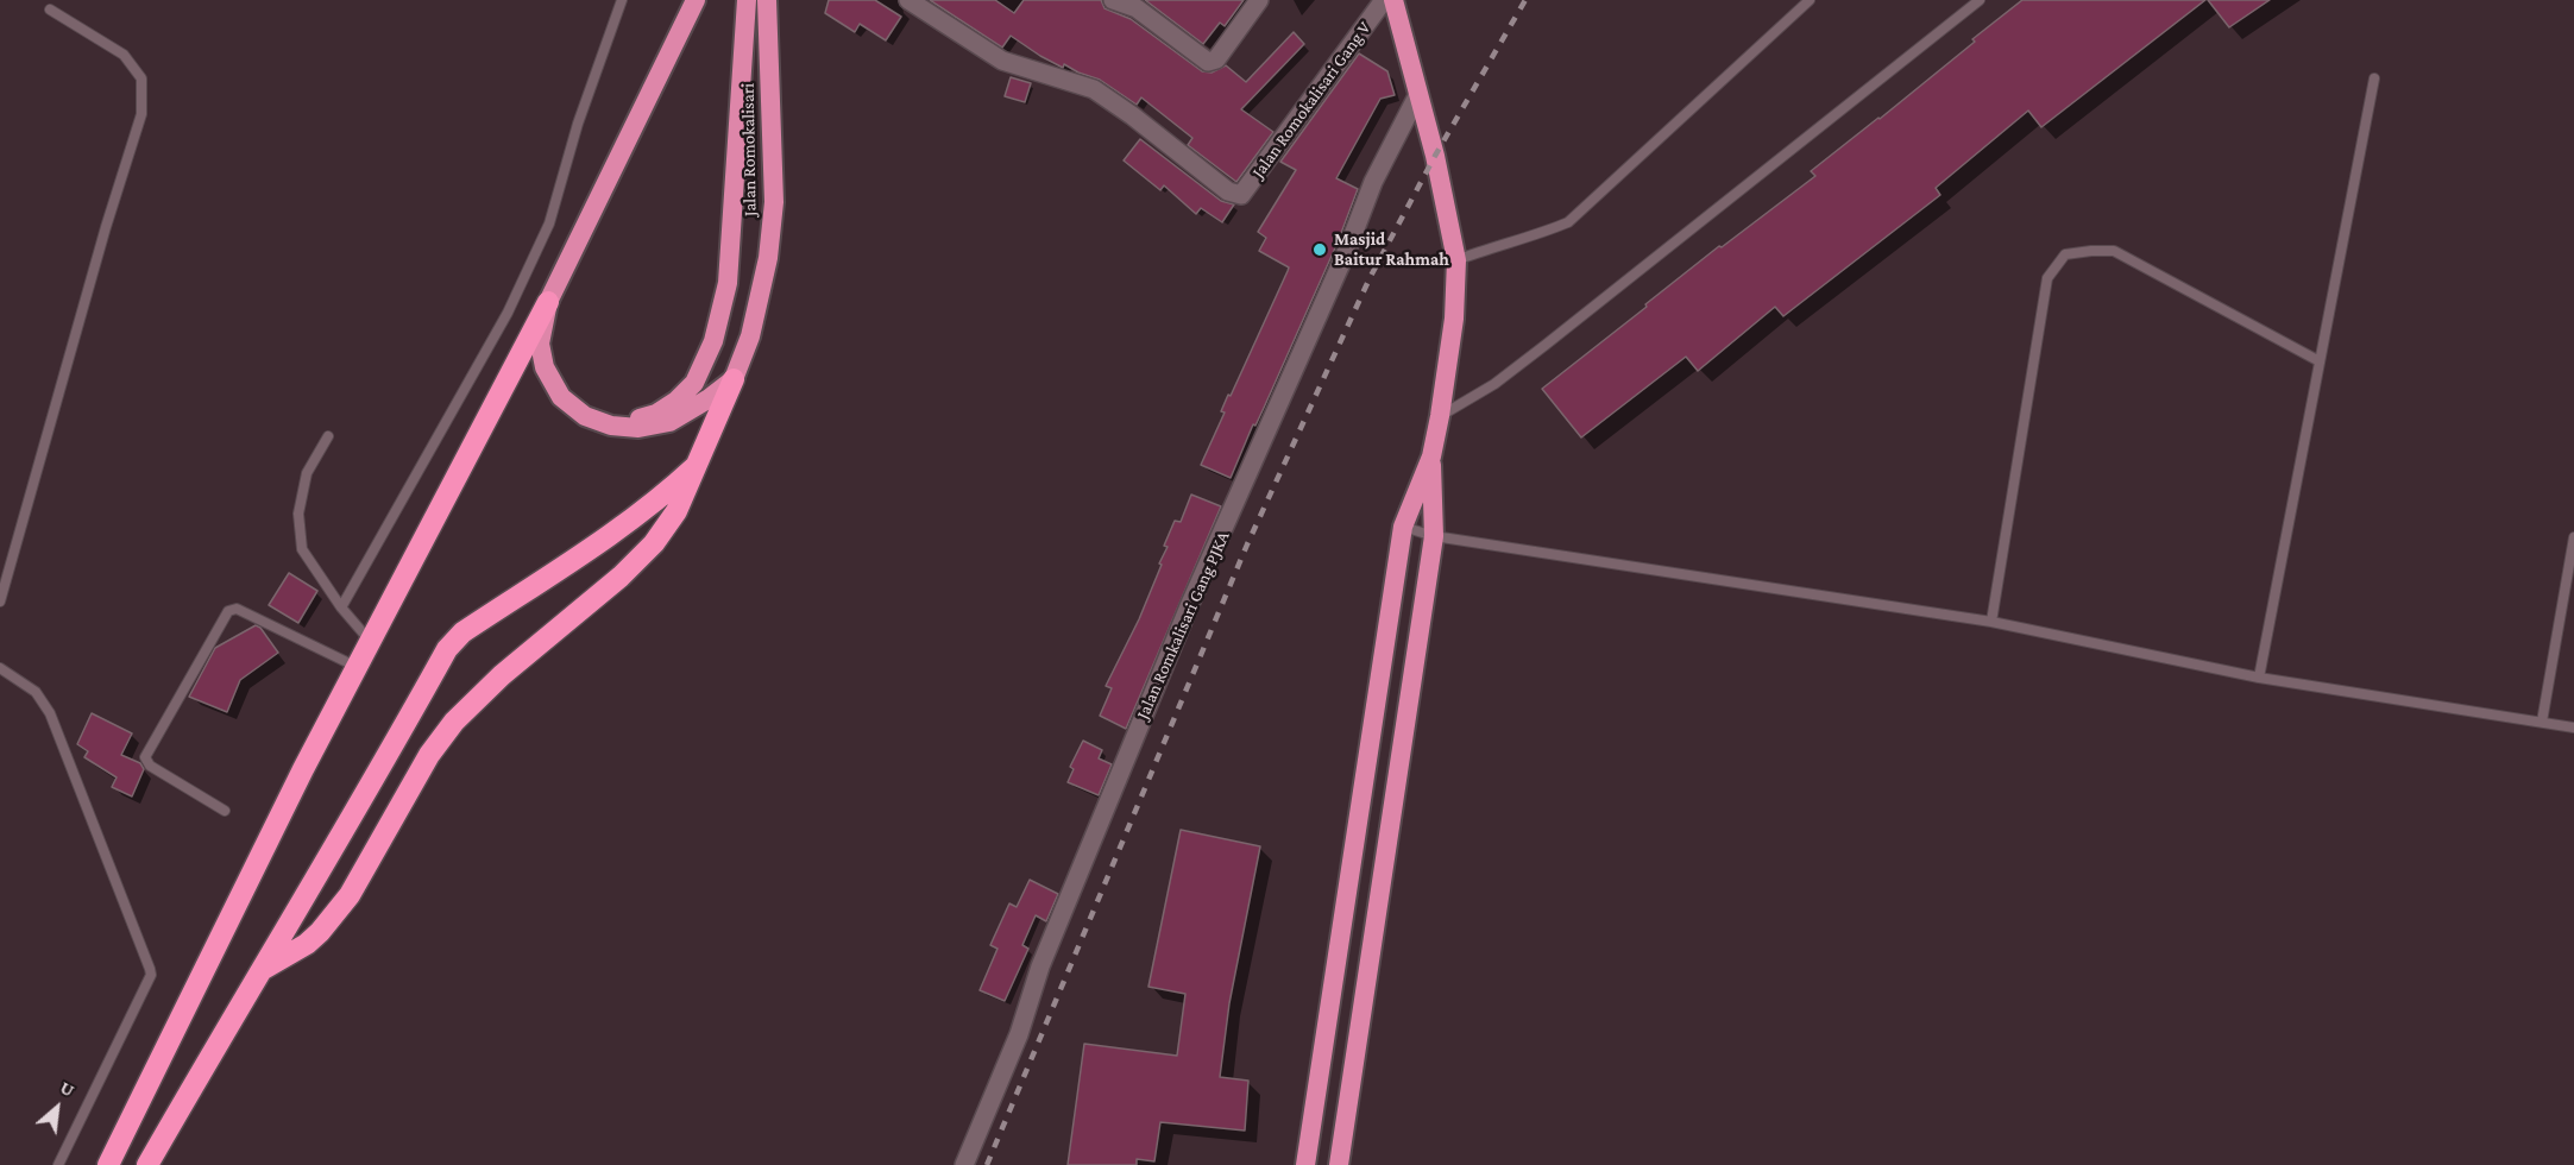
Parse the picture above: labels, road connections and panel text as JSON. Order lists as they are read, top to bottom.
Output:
{
  "streets": {
    "highway": ["Jalan Romokalisari"],
    "street": ["Jalan Romokalisari Gang V", "Jalan Romkalisari Gang PJKA"]
  },
  "places": ["Masjid Baitur Rahmah"],
  "north": "top right"
}
